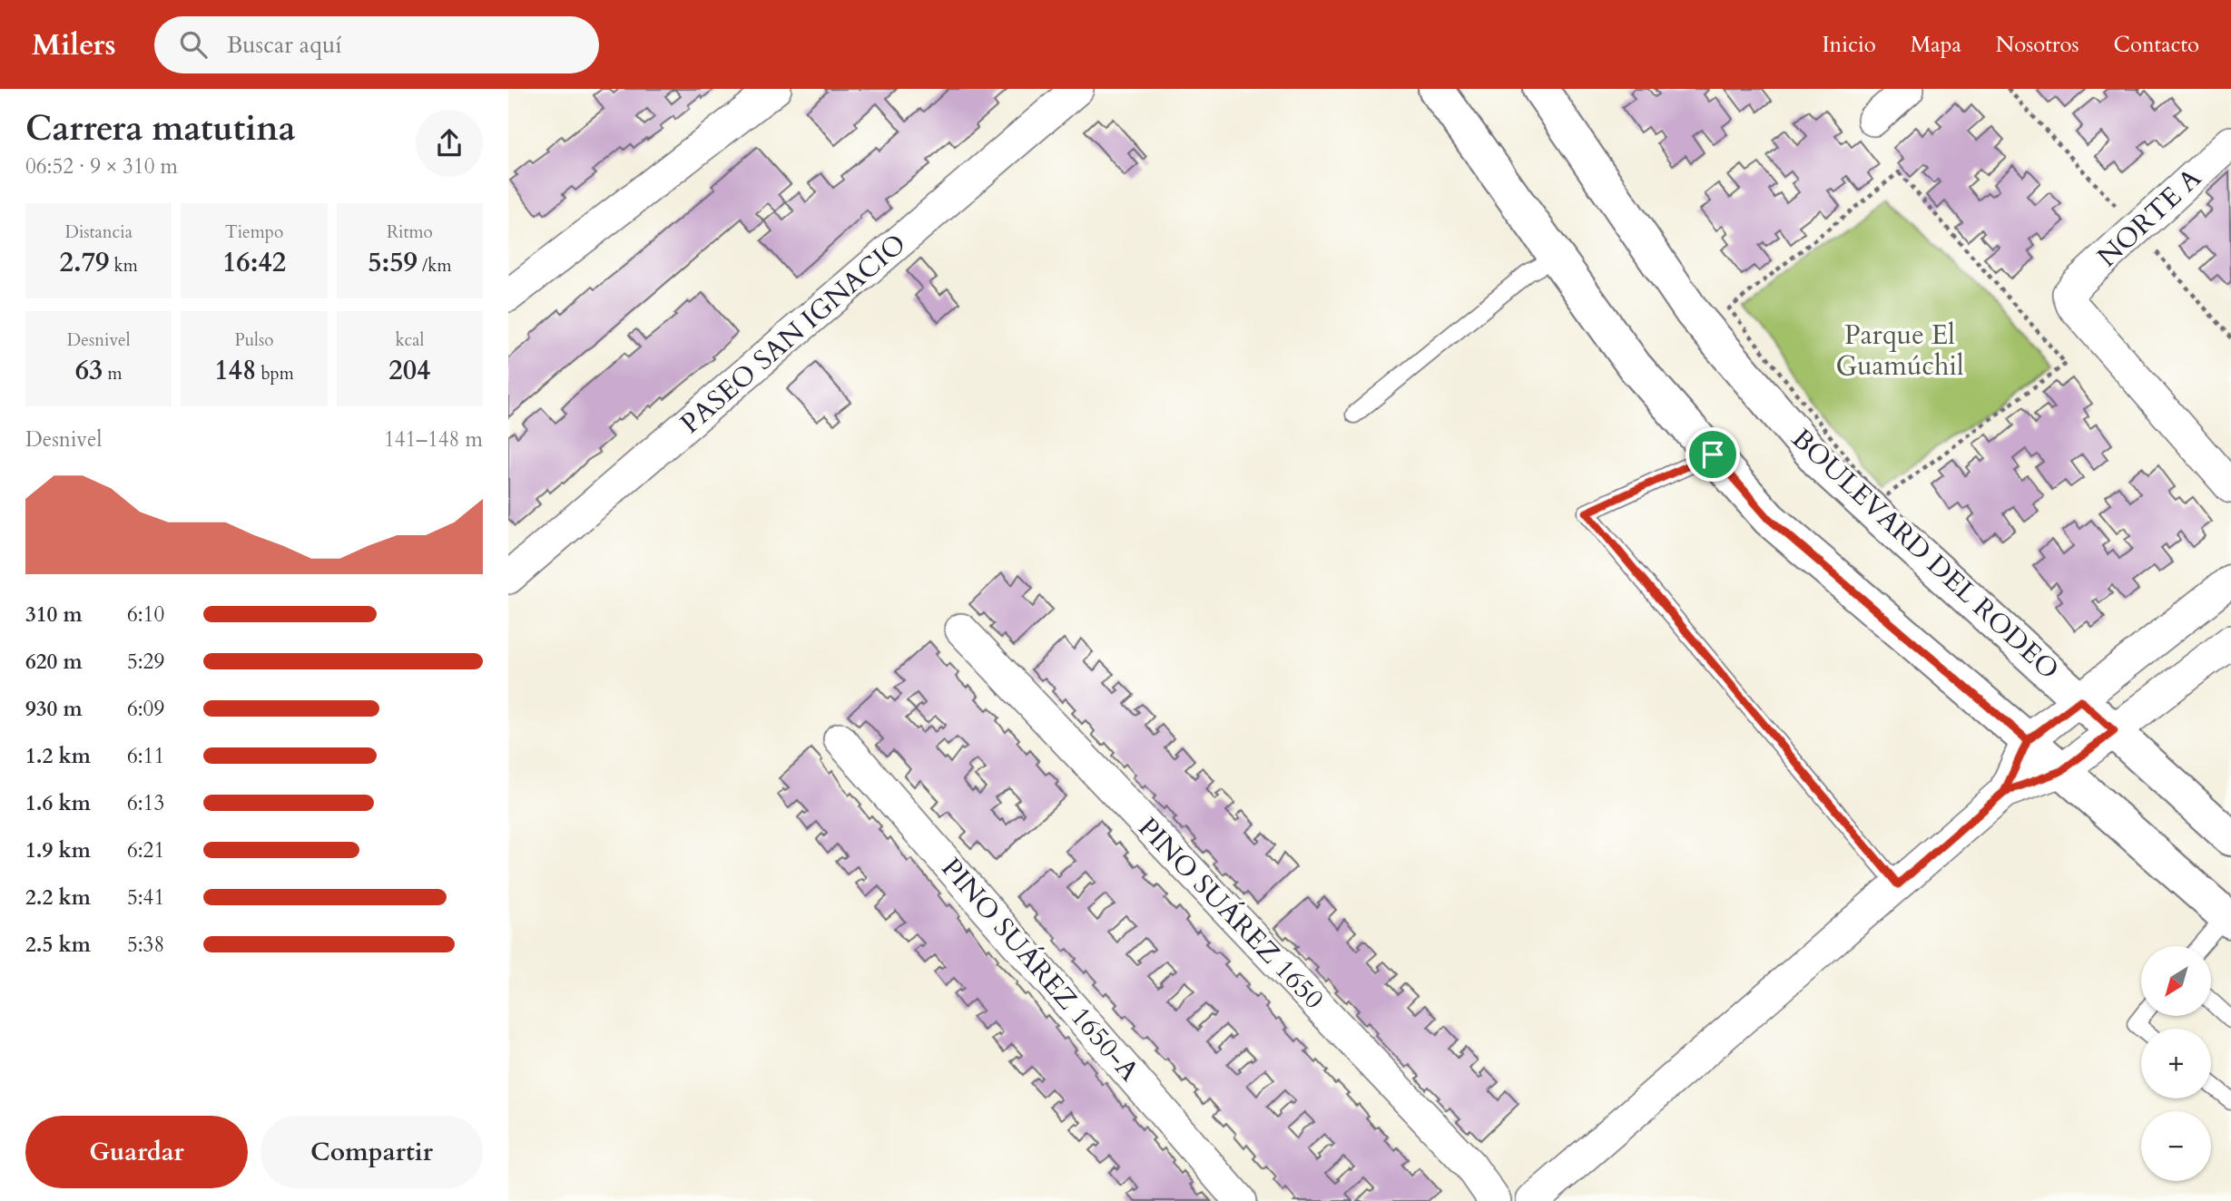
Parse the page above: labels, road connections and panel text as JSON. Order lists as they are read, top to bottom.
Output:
{
  "streets": {
    "street": [
      "NORTE A",
      "PASEO SAN IGNACIO",
      "BOULEVARD DEL RODEO",
      "PINO SUÁREZ 1650",
      "PINO SUÁREZ 1650-A"
    ]
  },
  "parks": ["Parque El Guamúchil"],
  "north": "bottom left",
  "page": {
    "header": "Milers",
    "search": "Buscar aquí",
    "nav": [
      "Inicio",
      "Mapa",
      "Nosotros",
      "Contacto"
    ],
    "heading": ["Carrera matutina", "06:52 · 9 × 310 m"],
    "stats": [
      ["Distancia", "2.79 km"],
      ["Tiempo", "16:42"],
      ["Ritmo", "5:59 /km"],
      ["Desnivel", "63 m"],
      ["Pulso", "148 bpm"],
      ["kcal", "204"]
    ],
    "chart": ["Desnivel", "141–148 m"],
    "list": [
      {
        "name": "310 m",
        "note": "6:10"
      },
      {
        "name": "620 m",
        "note": "5:29"
      },
      {
        "name": "930 m",
        "note": "6:09"
      },
      {
        "name": "1.2 km",
        "note": "6:11"
      },
      {
        "name": "1.6 km",
        "note": "6:13"
      },
      {
        "name": "1.9 km",
        "note": "6:21"
      },
      {
        "name": "2.2 km",
        "note": "5:41"
      },
      {
        "name": "2.5 km",
        "note": "5:38"
      }
    ],
    "map_buttons": ["+", "−"],
    "buttons": ["Guardar", "Compartir"]
  }
}
